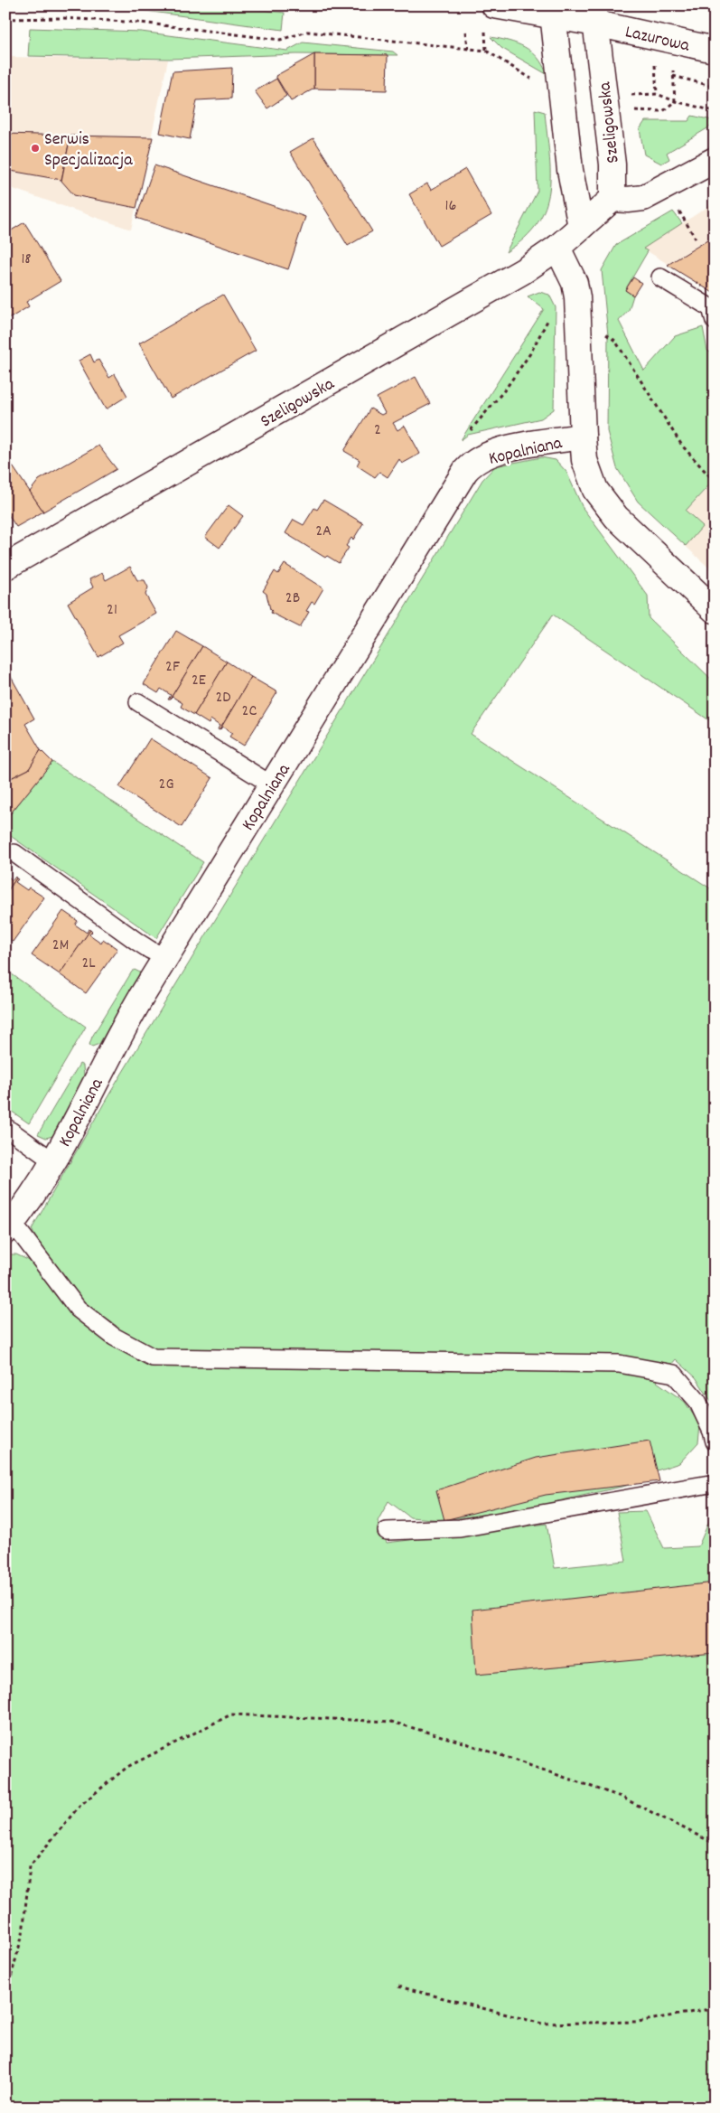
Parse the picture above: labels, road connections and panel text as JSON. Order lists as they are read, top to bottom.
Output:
{
  "streets": {
    "street": ["Lazurowa", "Szeligowska", "Kopalniana"]
  },
  "crossings": [
    ["Lazurowa", "Szeligowska"],
    ["Szeligowska", "Kopalniana"]
  ],
  "places": ["Serwis Specjalizacja"],
  "house_numbers": [
    "16",
    "18",
    "2",
    "2A",
    "2B",
    "21",
    "2F",
    "2E",
    "2D",
    "2C",
    "2G",
    "2M",
    "2L"
  ]
}
